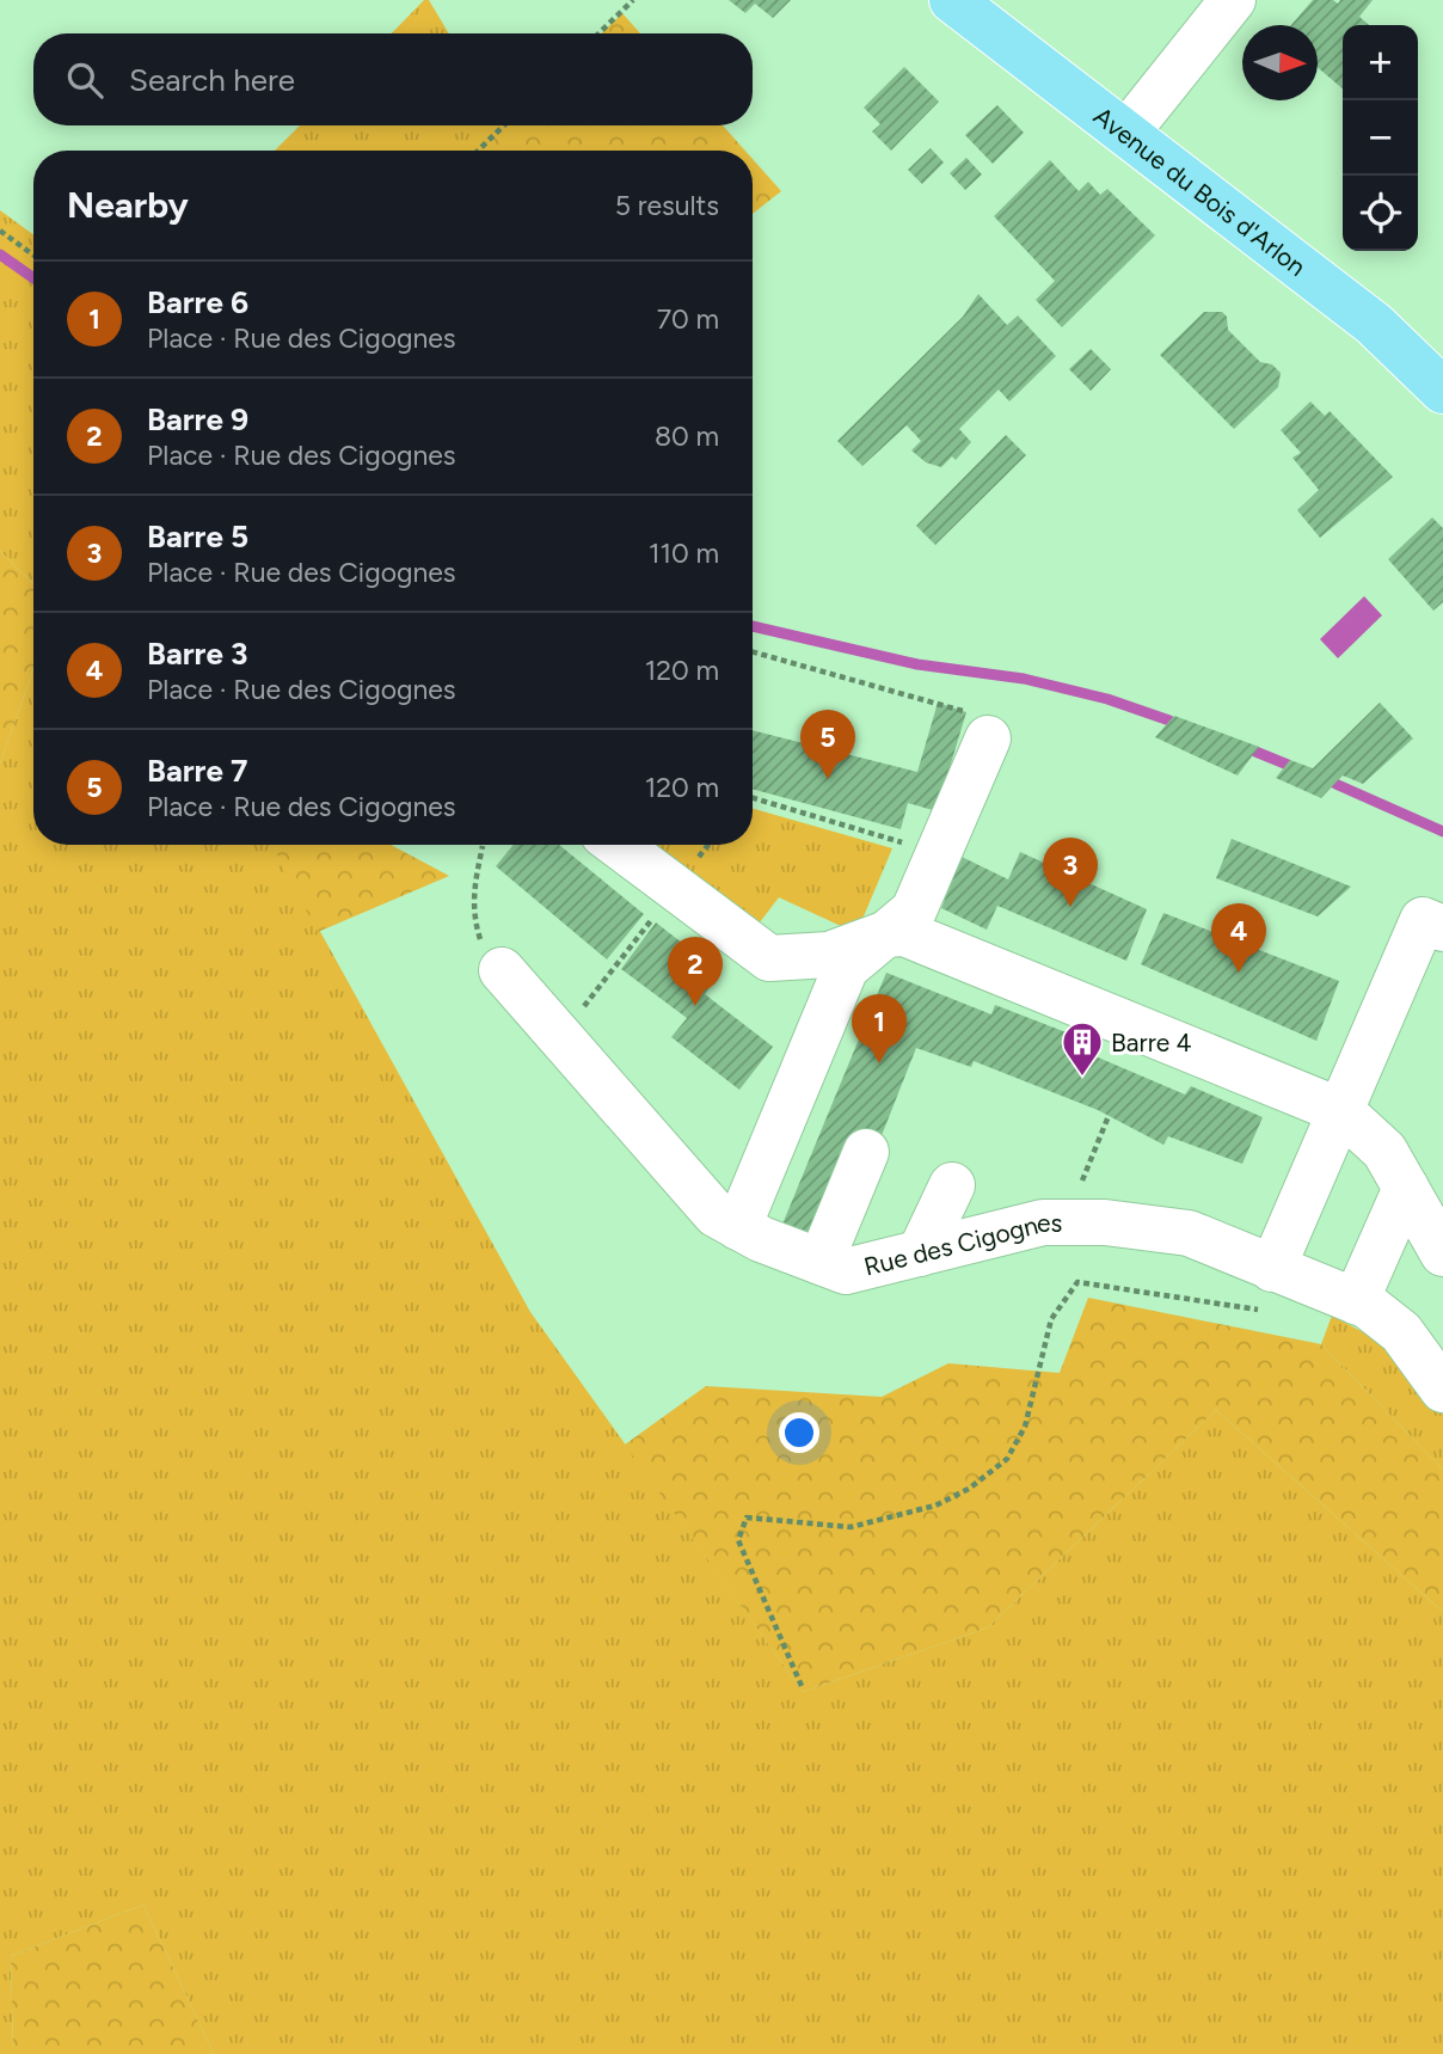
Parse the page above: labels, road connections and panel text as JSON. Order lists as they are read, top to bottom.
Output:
{
  "streets": {
    "main road": ["Avenue du Bois d'Arlon"],
    "street": ["Rue des Cigognes"]
  },
  "places": {
    "building": ["Barre 4"]
  },
  "north": "right",
  "page": {
    "map_buttons": ["+", "−"],
    "search": "Search here",
    "heading": ["Nearby", "5 results"],
    "list": [
      {
        "mark": "1",
        "name": "Barre 6",
        "note": "Place · Rue des Cigognes",
        "value": "70 m"
      },
      {
        "mark": "2",
        "name": "Barre 9",
        "note": "Place · Rue des Cigognes",
        "value": "80 m"
      },
      {
        "mark": "3",
        "name": "Barre 5",
        "note": "Place · Rue des Cigognes",
        "value": "110 m"
      },
      {
        "mark": "4",
        "name": "Barre 3",
        "note": "Place · Rue des Cigognes",
        "value": "120 m"
      },
      {
        "mark": "5",
        "name": "Barre 7",
        "note": "Place · Rue des Cigognes",
        "value": "120 m"
      }
    ],
    "pins": [
      "5",
      "3",
      "4",
      "2",
      "1"
    ]
  }
}
